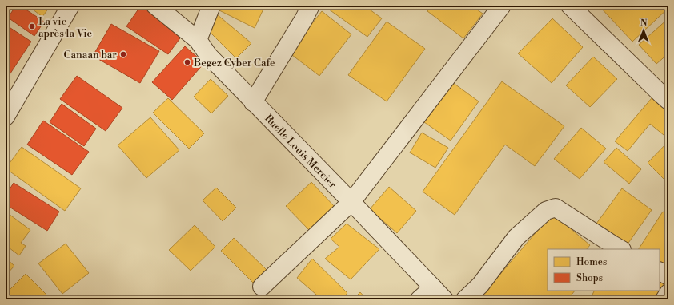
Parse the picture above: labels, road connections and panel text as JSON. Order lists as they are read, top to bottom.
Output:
{
  "streets": {
    "street": ["Ruelle Louis Mercier"]
  },
  "places": ["La vie après la Vie", "Canaan bar", "Begez Cyber Cafe"],
  "legend": ["Homes", "Shops"],
  "north": "top"
}
